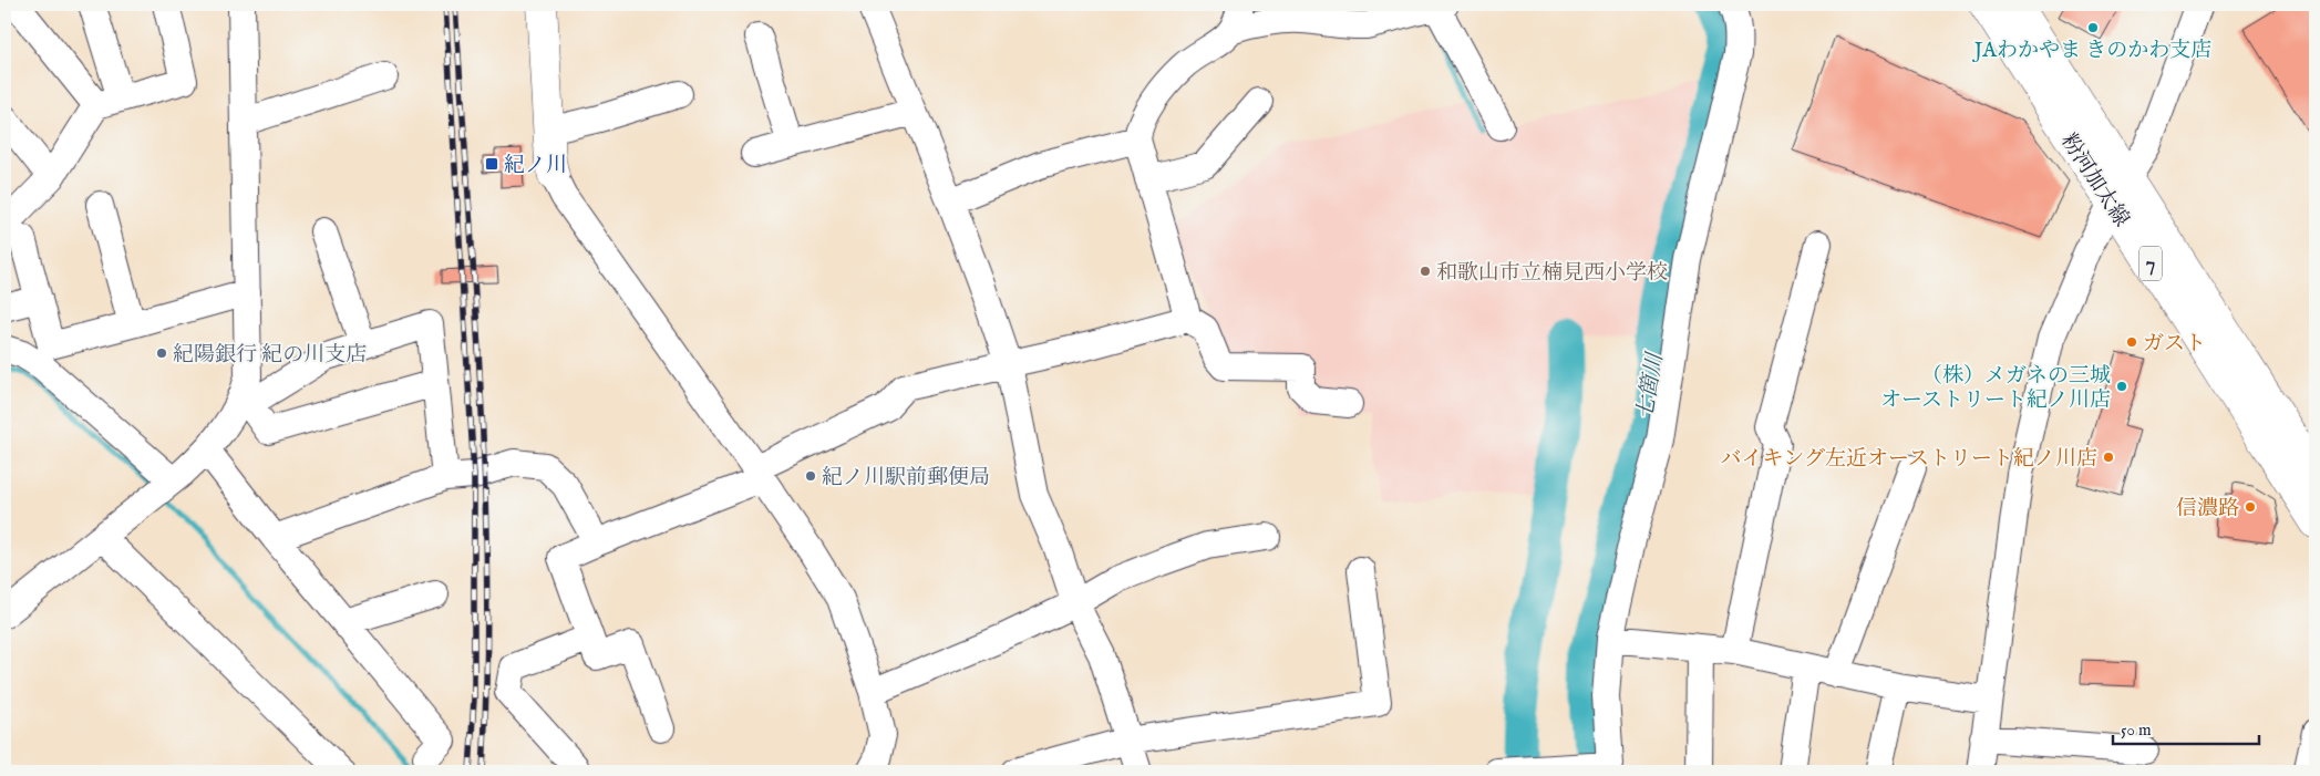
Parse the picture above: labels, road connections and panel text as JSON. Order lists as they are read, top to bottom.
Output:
{
  "streets": {
    "main road": ["粉河加太線", "7"]
  },
  "water": ["七箇川"],
  "places": {
    "other": [
      "JAわかやま きのかわ支店",
      "和歌山市立楠見西小学校",
      "ガスト",
      "紀陽銀行 紀の川支店",
      "（株）メガネの三城 オーストリート紀ノ川店",
      "バイキング左近オーストリート紀ノ川店",
      "紀ノ川駅前郵便局",
      "信濃路"
    ],
    "transit": ["紀ノ川"]
  },
  "scale_bar": "50 m"
}
